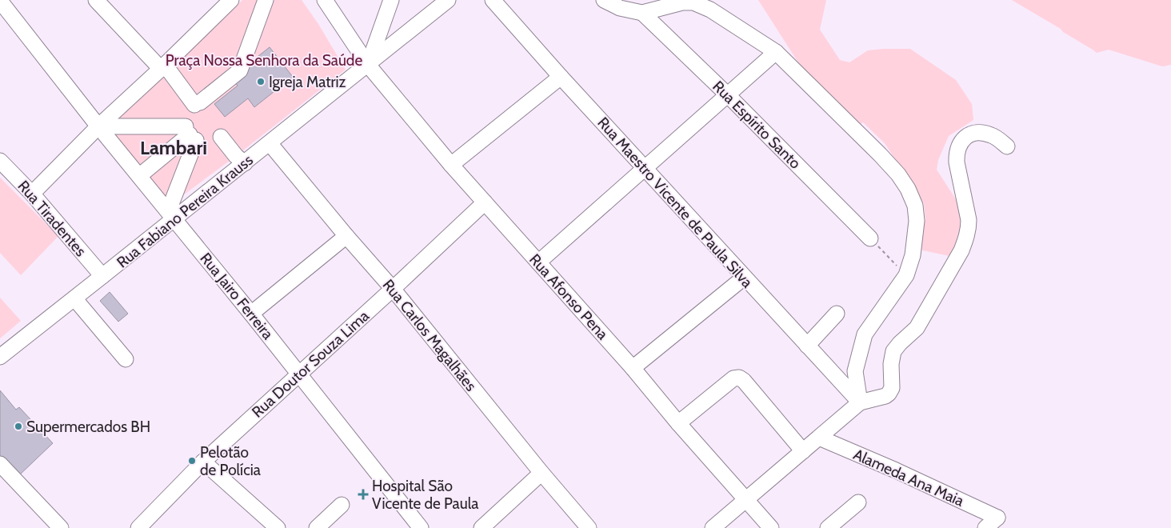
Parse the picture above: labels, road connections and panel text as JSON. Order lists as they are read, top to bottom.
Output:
{
  "streets": {
    "street": [
      "Rua Espírito Santo",
      "Rua Maestro Vicente de Paula Silva",
      "Rua Fabiano Pereira Krauss",
      "Rua Tiradentes",
      "Rua Jairo Ferreira",
      "Rua Afonso Pena",
      "Rua Carlos Magalhães",
      "Rua Doutor Souza Lima",
      "Alameda Ana Maia"
    ]
  },
  "crossings": [
    ["Rua Fabiano Pereira Krauss", "Rua Tiradentes"],
    ["Rua Fabiano Pereira Krauss", "Rua Jairo Ferreira"],
    ["Rua Fabiano Pereira Krauss", "Rua Afonso Pena"],
    ["Rua Fabiano Pereira Krauss", "Rua Carlos Magalhães"],
    ["Rua Jairo Ferreira", "Rua Doutor Souza Lima"],
    ["Rua Afonso Pena", "Rua Doutor Souza Lima"],
    ["Rua Carlos Magalhães", "Rua Doutor Souza Lima"]
  ],
  "districts": ["Lambari"],
  "parks": ["Praça Nossa Senhora da Saúde"],
  "places": {
    "other": ["Igreja Matriz", "Supermercados BH", "Pelotão de Polícia"],
    "health": ["Hospital São Vicente de Paula"]
  }
}
